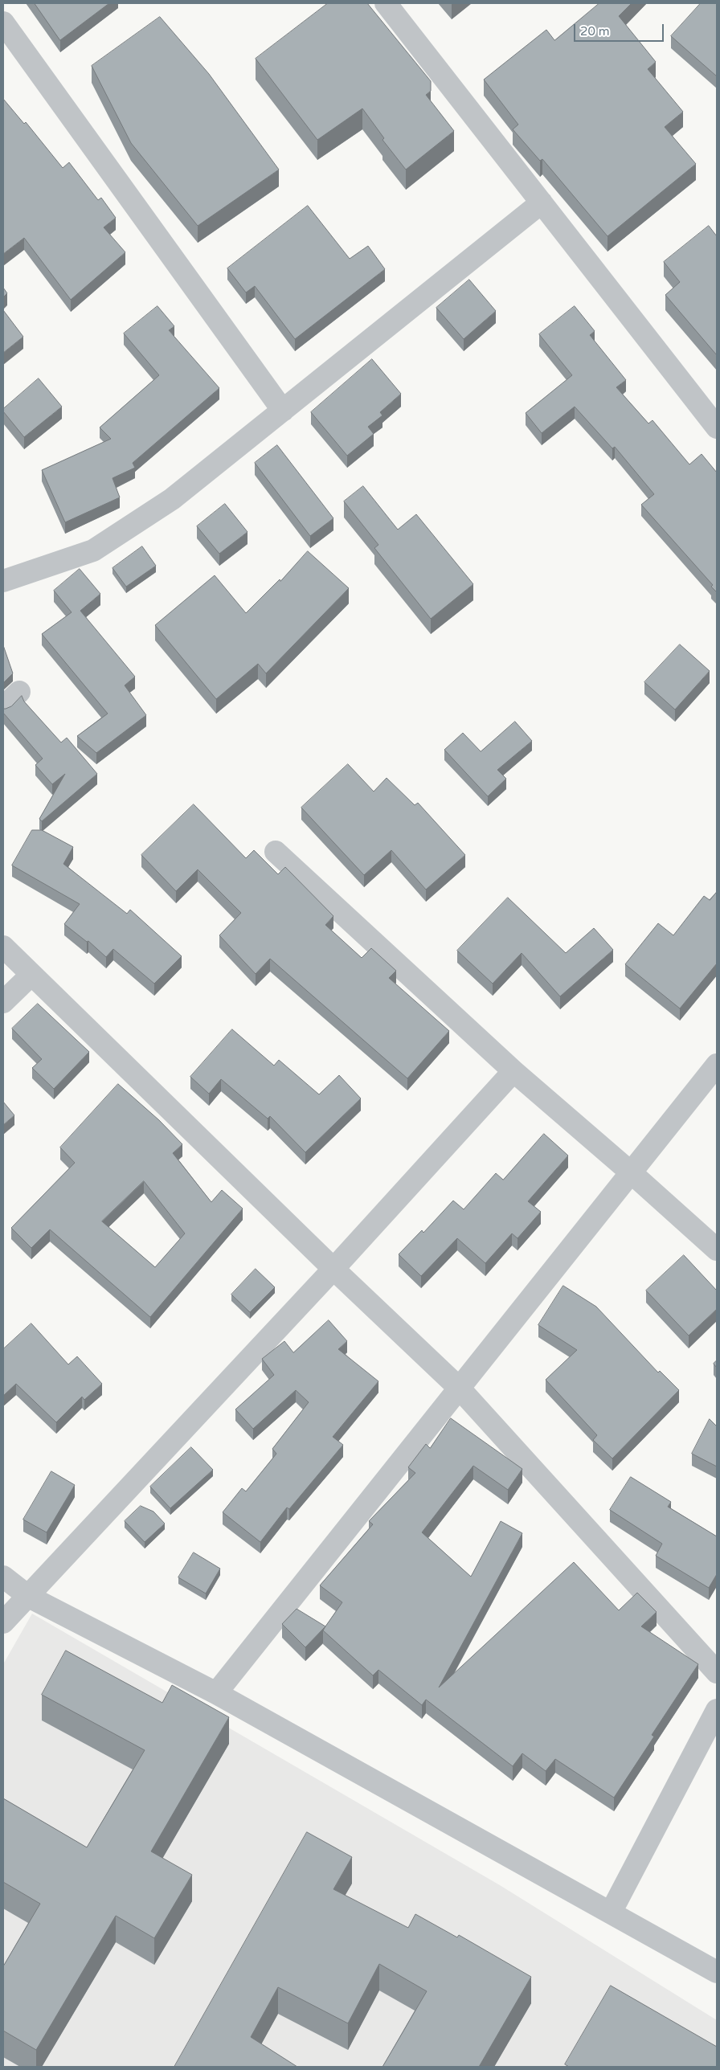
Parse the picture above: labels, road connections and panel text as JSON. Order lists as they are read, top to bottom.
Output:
{
  "scale_bar": "20 m"
}
